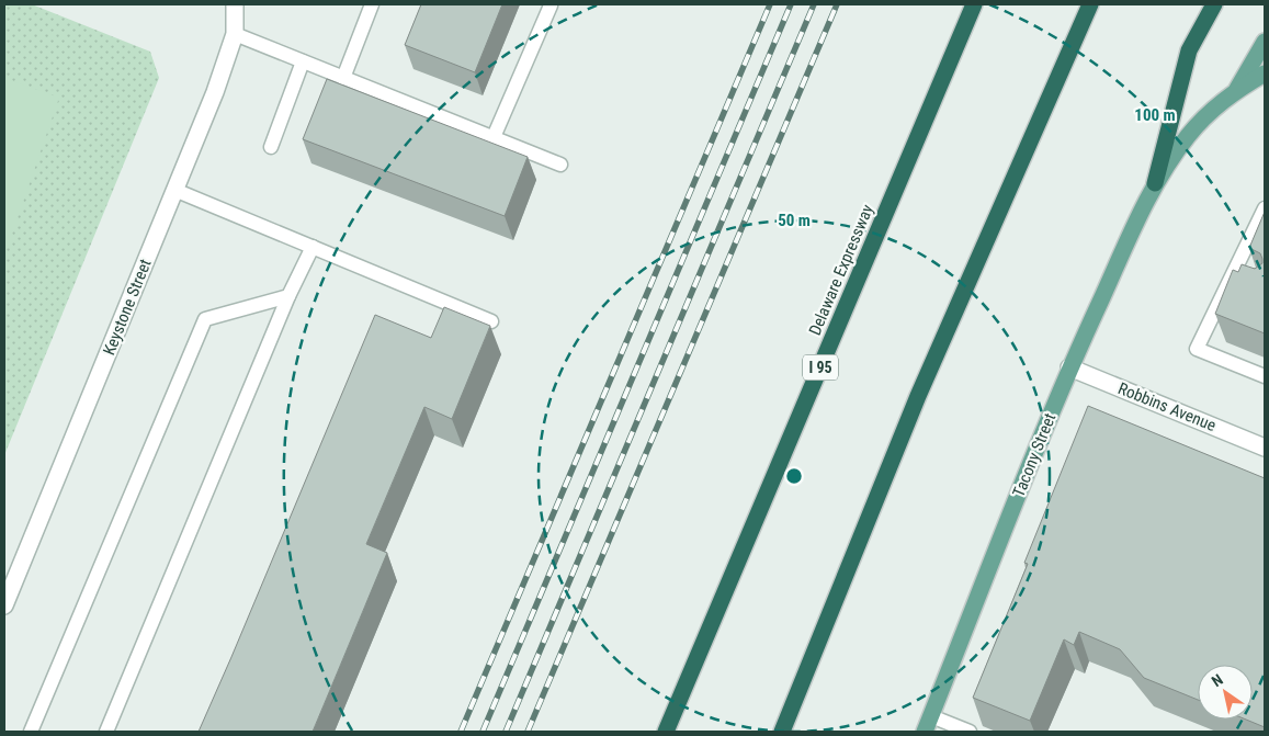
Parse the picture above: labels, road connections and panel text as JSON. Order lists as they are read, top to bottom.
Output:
{
  "streets": {
    "highway": ["Delaware Expressway", "I 95"],
    "main road": ["Tacony Street"],
    "street": ["Keystone Street", "Robbins Avenue"]
  },
  "crossings": [
    ["Robbins Avenue", "Tacony Street"]
  ],
  "north": "top left",
  "rings": ["100 m", "50 m"]
}
